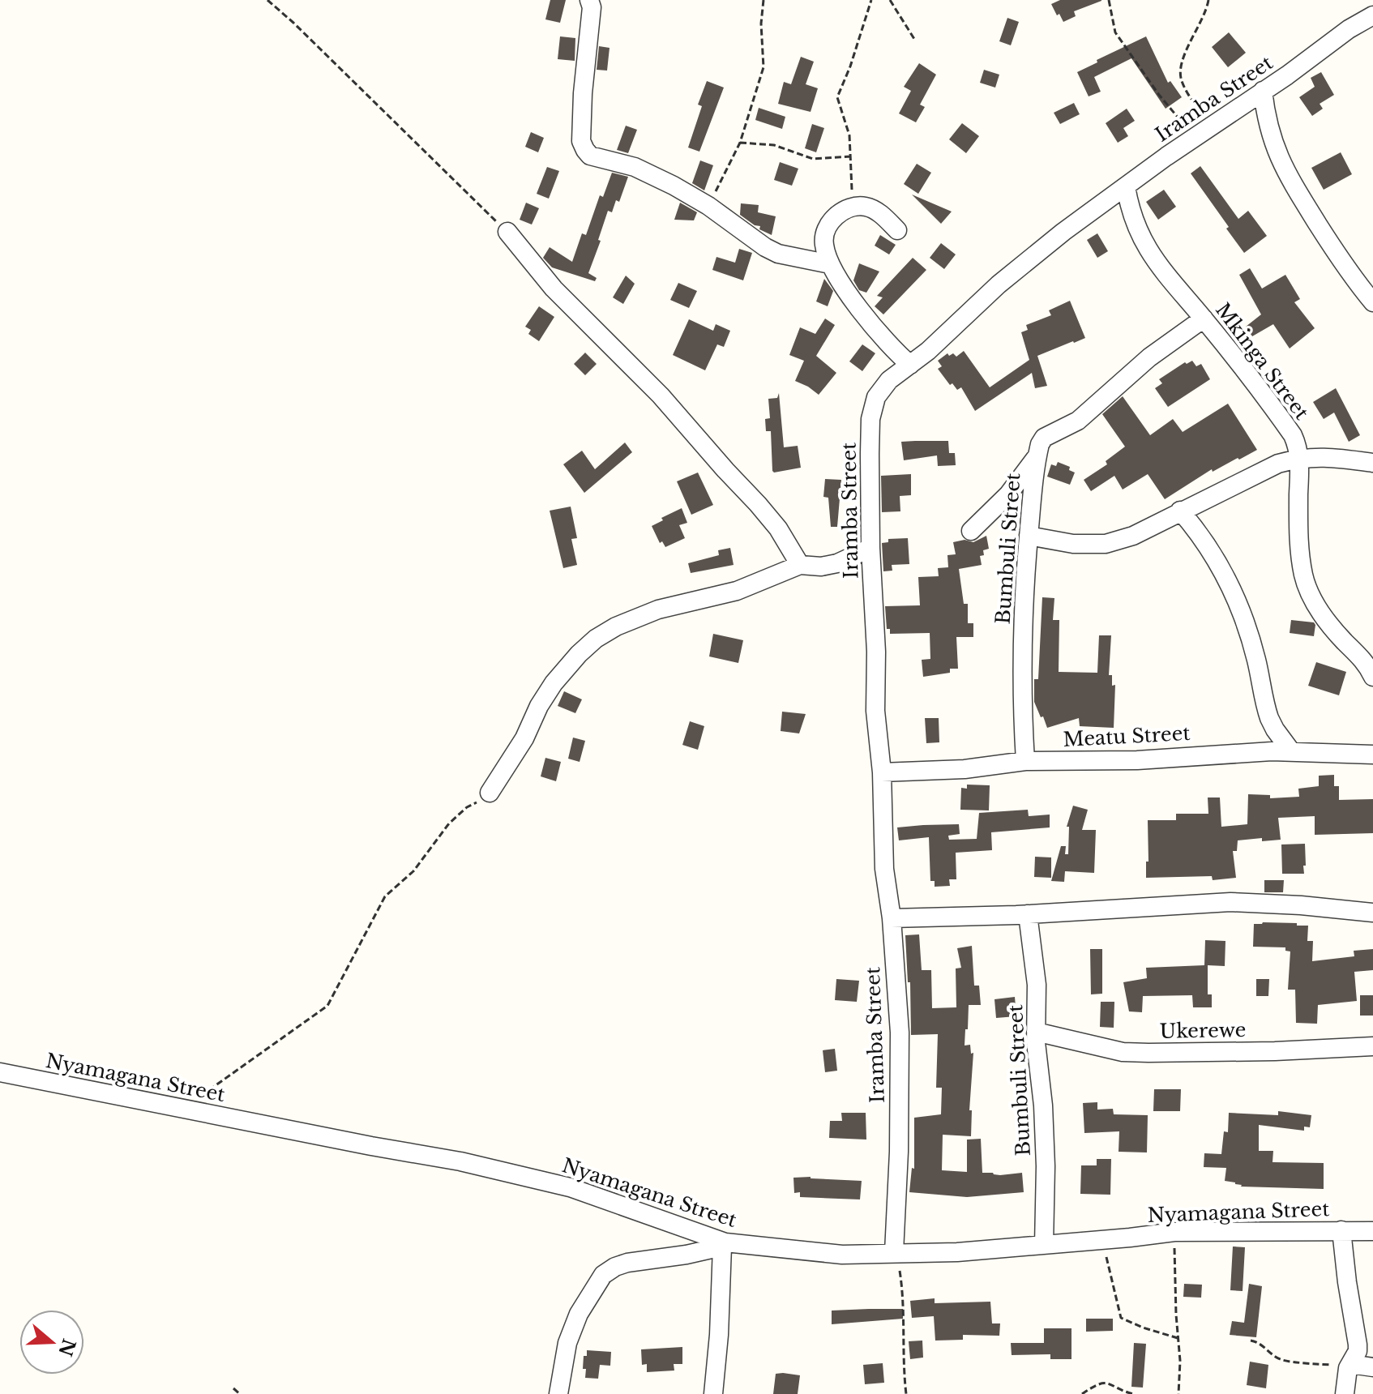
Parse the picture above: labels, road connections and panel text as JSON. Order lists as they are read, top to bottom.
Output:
{
  "streets": {
    "street": [
      "Iramba Street",
      "Mkinga Street",
      "Bumbuli Street",
      "Meatu Street",
      "Ukerewe",
      "Nyamagana Street"
    ]
  },
  "crossings": [
    ["Iramba Street", "Mkinga Street"],
    ["Iramba Street", "Meatu Street"],
    ["Iramba Street", "Nyamagana Street"],
    ["Mkinga Street", "Bumbuli Street"],
    ["Bumbuli Street", "Meatu Street"],
    ["Bumbuli Street", "Ukerewe"],
    ["Bumbuli Street", "Nyamagana Street"]
  ],
  "north": "right"
}
